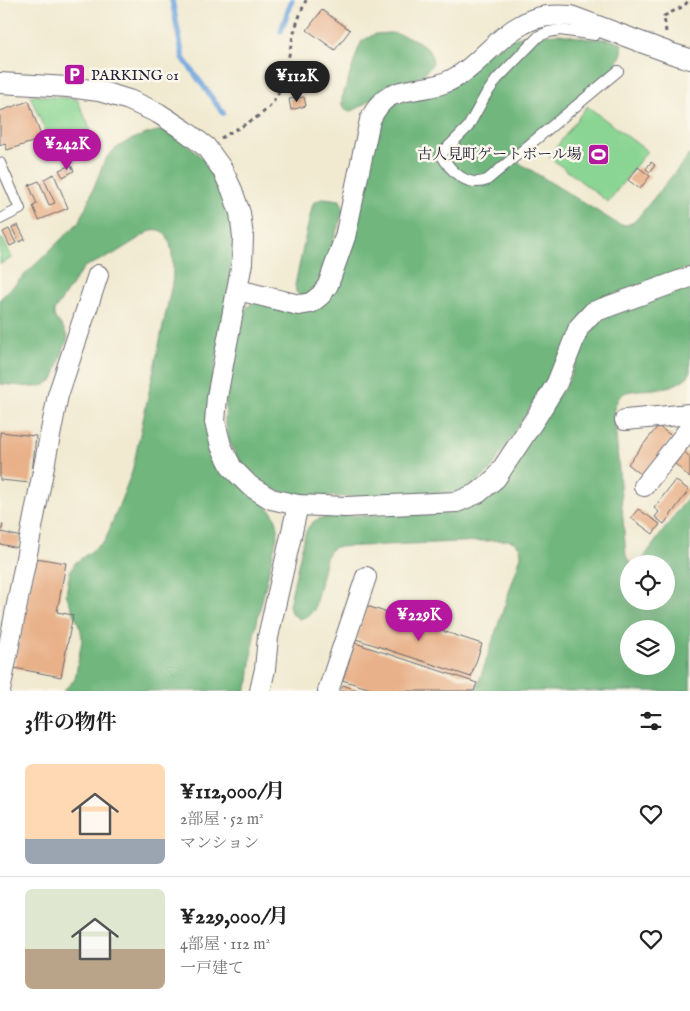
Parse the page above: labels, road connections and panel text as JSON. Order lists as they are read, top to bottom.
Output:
{
  "places": {
    "parking": ["PARKING 01"],
    "sports": ["古人見町ゲートボール場"]
  },
  "page": {
    "price": ["¥112K", "¥242K", "¥229K"],
    "heading": "3件の物件",
    "list": [
      {
        "name": "¥112,000/月",
        "note": "2部屋 · 52 m² · マンション"
      },
      {
        "name": "¥229,000/月",
        "note": "4部屋 · 112 m² · 一戸建て"
      }
    ]
  }
}
